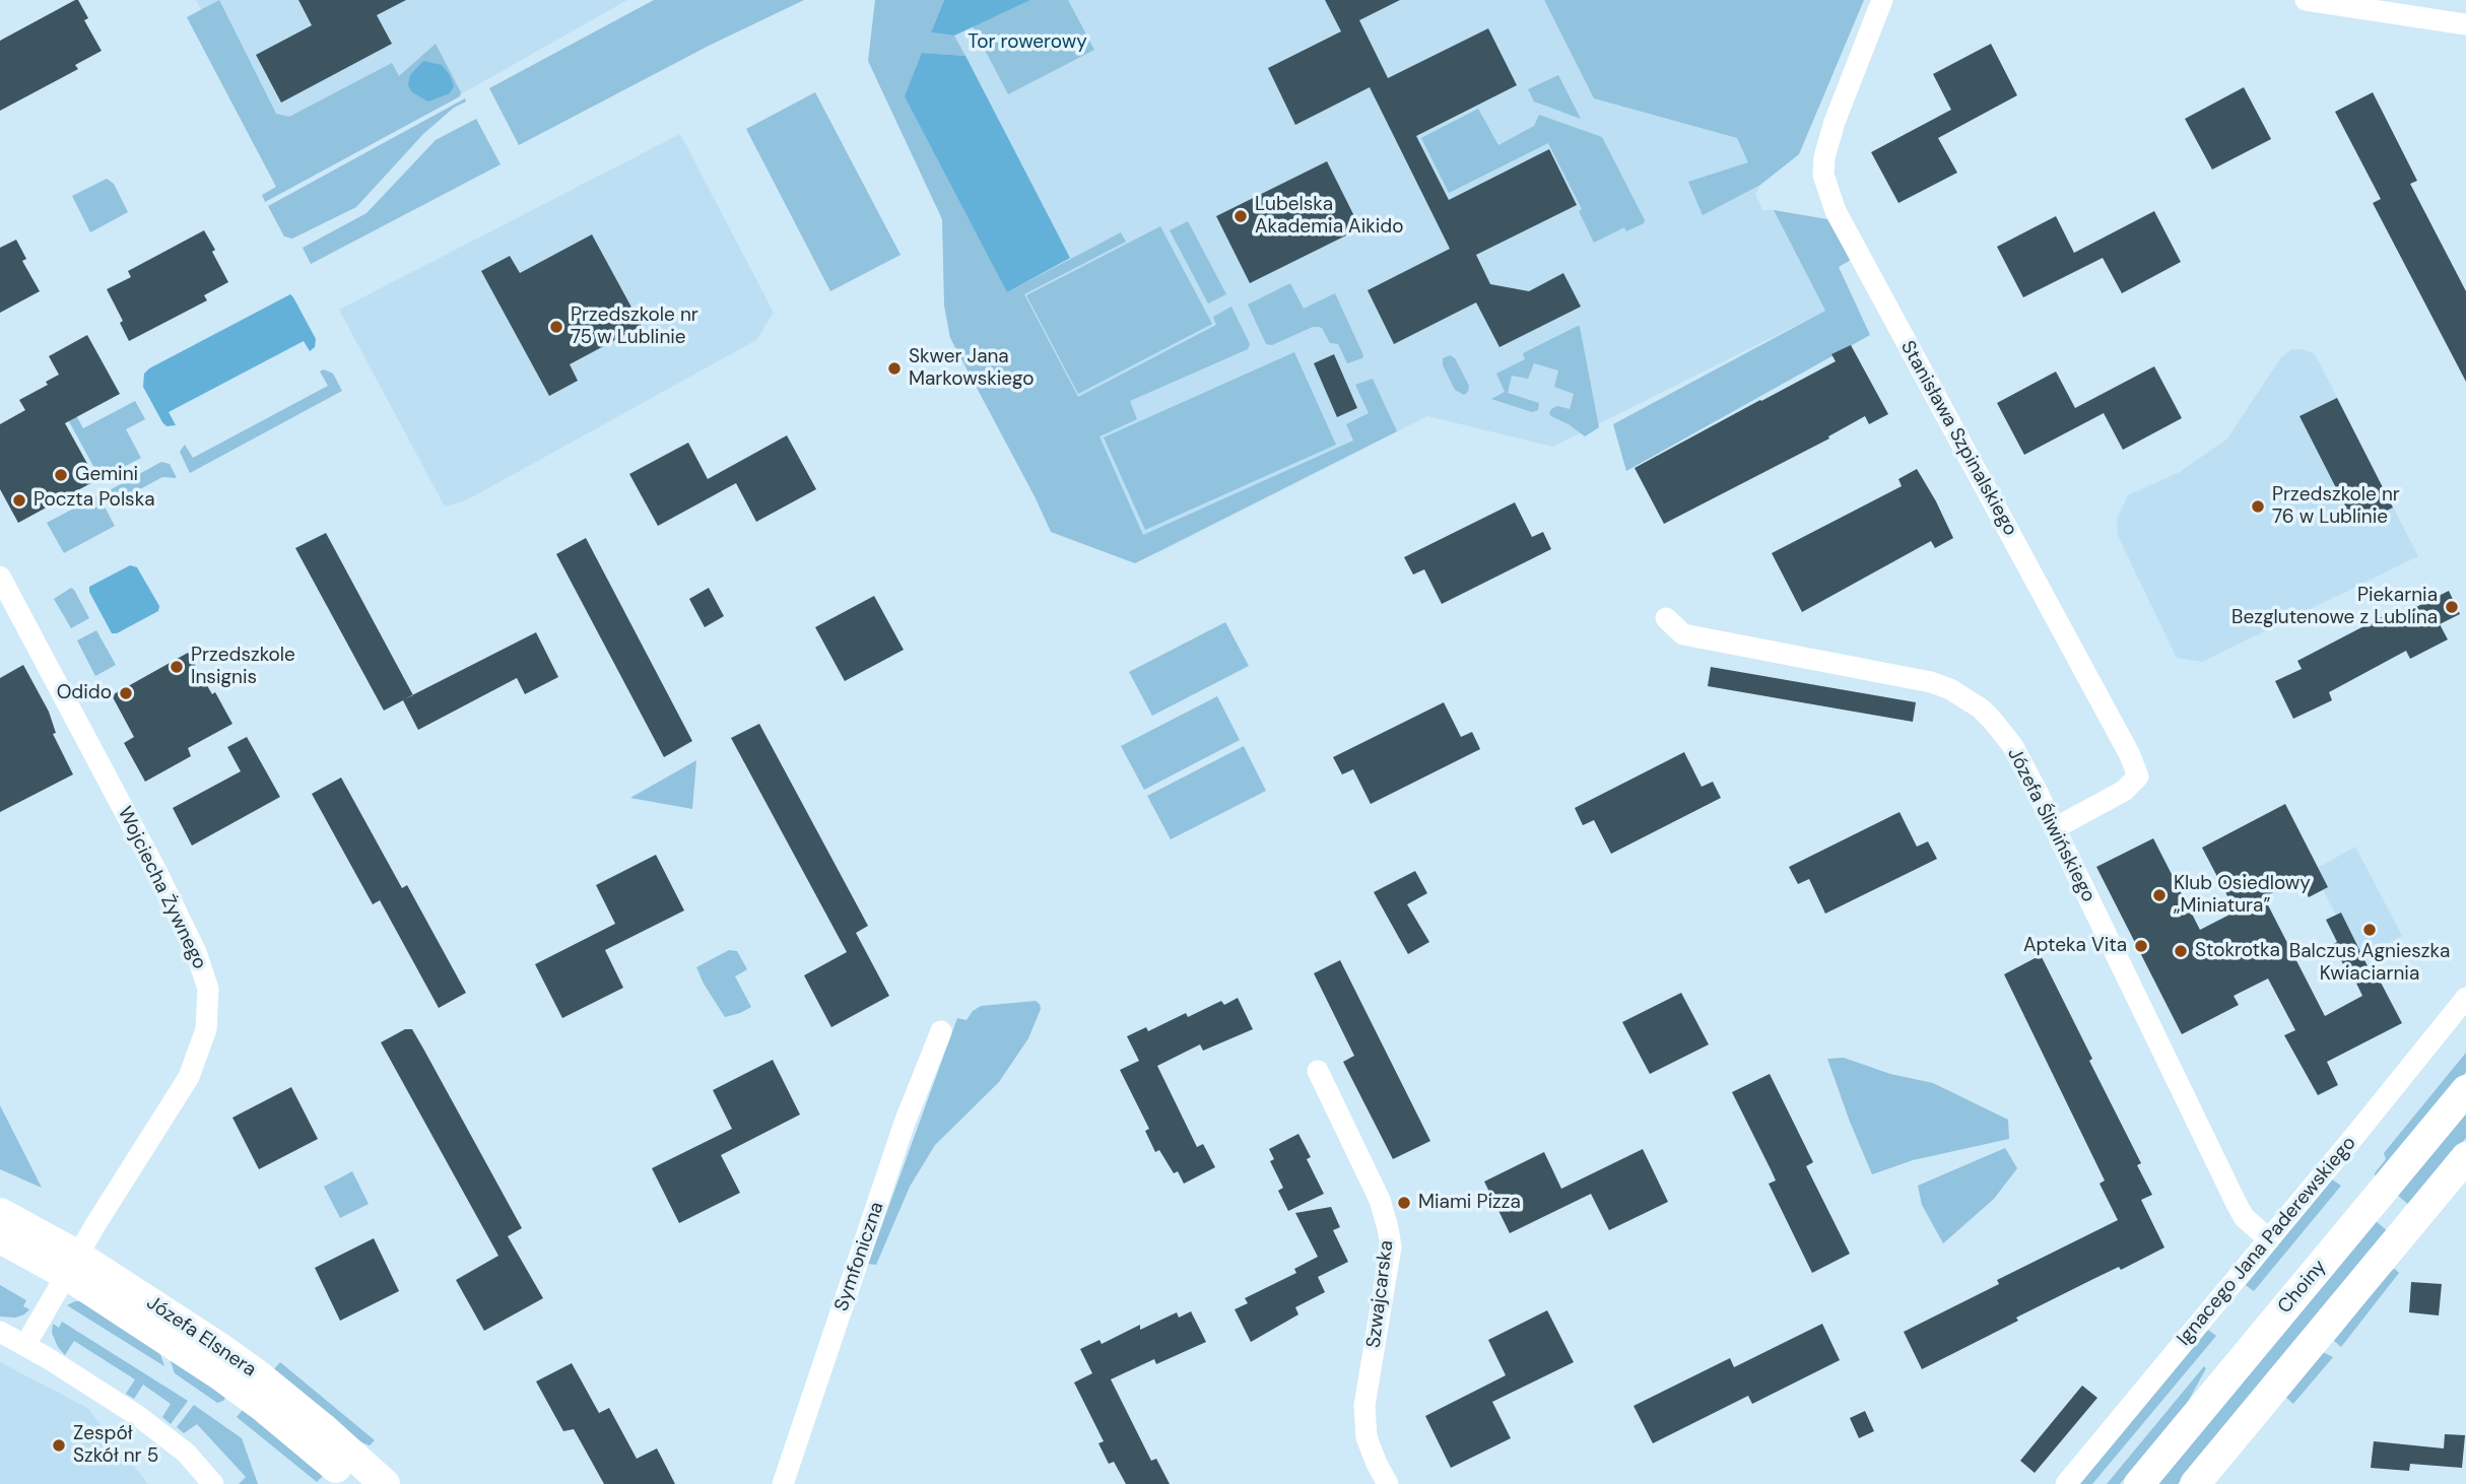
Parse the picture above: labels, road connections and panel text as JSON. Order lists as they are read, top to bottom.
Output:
{
  "streets": {
    "street": [
      "Stanisława Szpinalskiego",
      "Józefa Śliwińskiego",
      "Wojciecha Żywnego",
      "Ignacego Jana Paderewskiego",
      "Symfoniczna",
      "Choiny",
      "Szwajcarska",
      "Józefa Elsnera"
    ]
  },
  "crossings": [
    ["Stanisława Szpinalskiego", "Józefa Śliwińskiego"],
    ["Józefa Śliwińskiego", "Ignacego Jana Paderewskiego"],
    ["Wojciecha Żywnego", "Józefa Elsnera"]
  ],
  "parks": ["Tor rowerowy"],
  "places": [
    "Lubelska Akademia Aikido",
    "Przedszkole nr 75 w Lublinie",
    "Skwer Jana Markowskiego",
    "Gemini",
    "Poczta Polska",
    "Przedszkole nr 76 w Lublinie",
    "Piekarnia Bezglutenowe z Lublina",
    "Przedszkole Insignis",
    "Odido",
    "Klub Osiedlowy „Miniatura”",
    "Balczus Agnieszka Kwiaciarnia",
    "Apteka Vita",
    "Stokrotka",
    "Miami Pizza",
    "Zespół Szkół nr 5"
  ]
}
